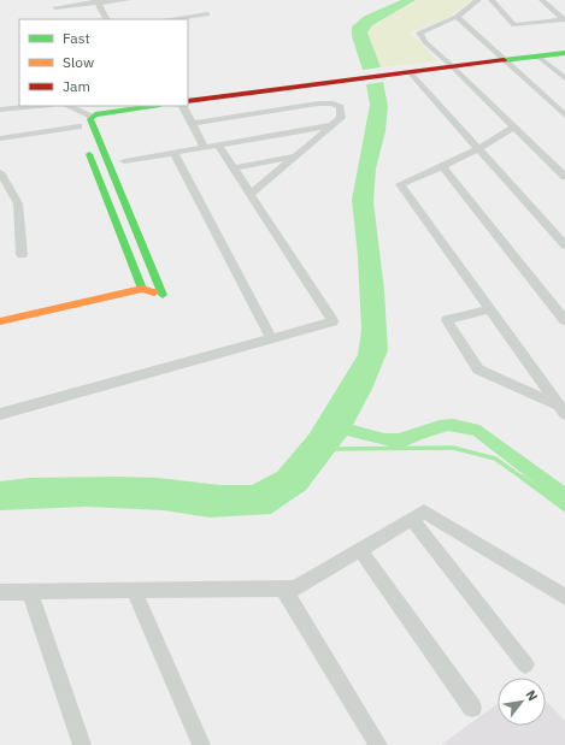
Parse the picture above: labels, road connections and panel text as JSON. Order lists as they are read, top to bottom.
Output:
{
  "legend": ["Fast", "Slow", "Jam"],
  "north": "top right"
}
